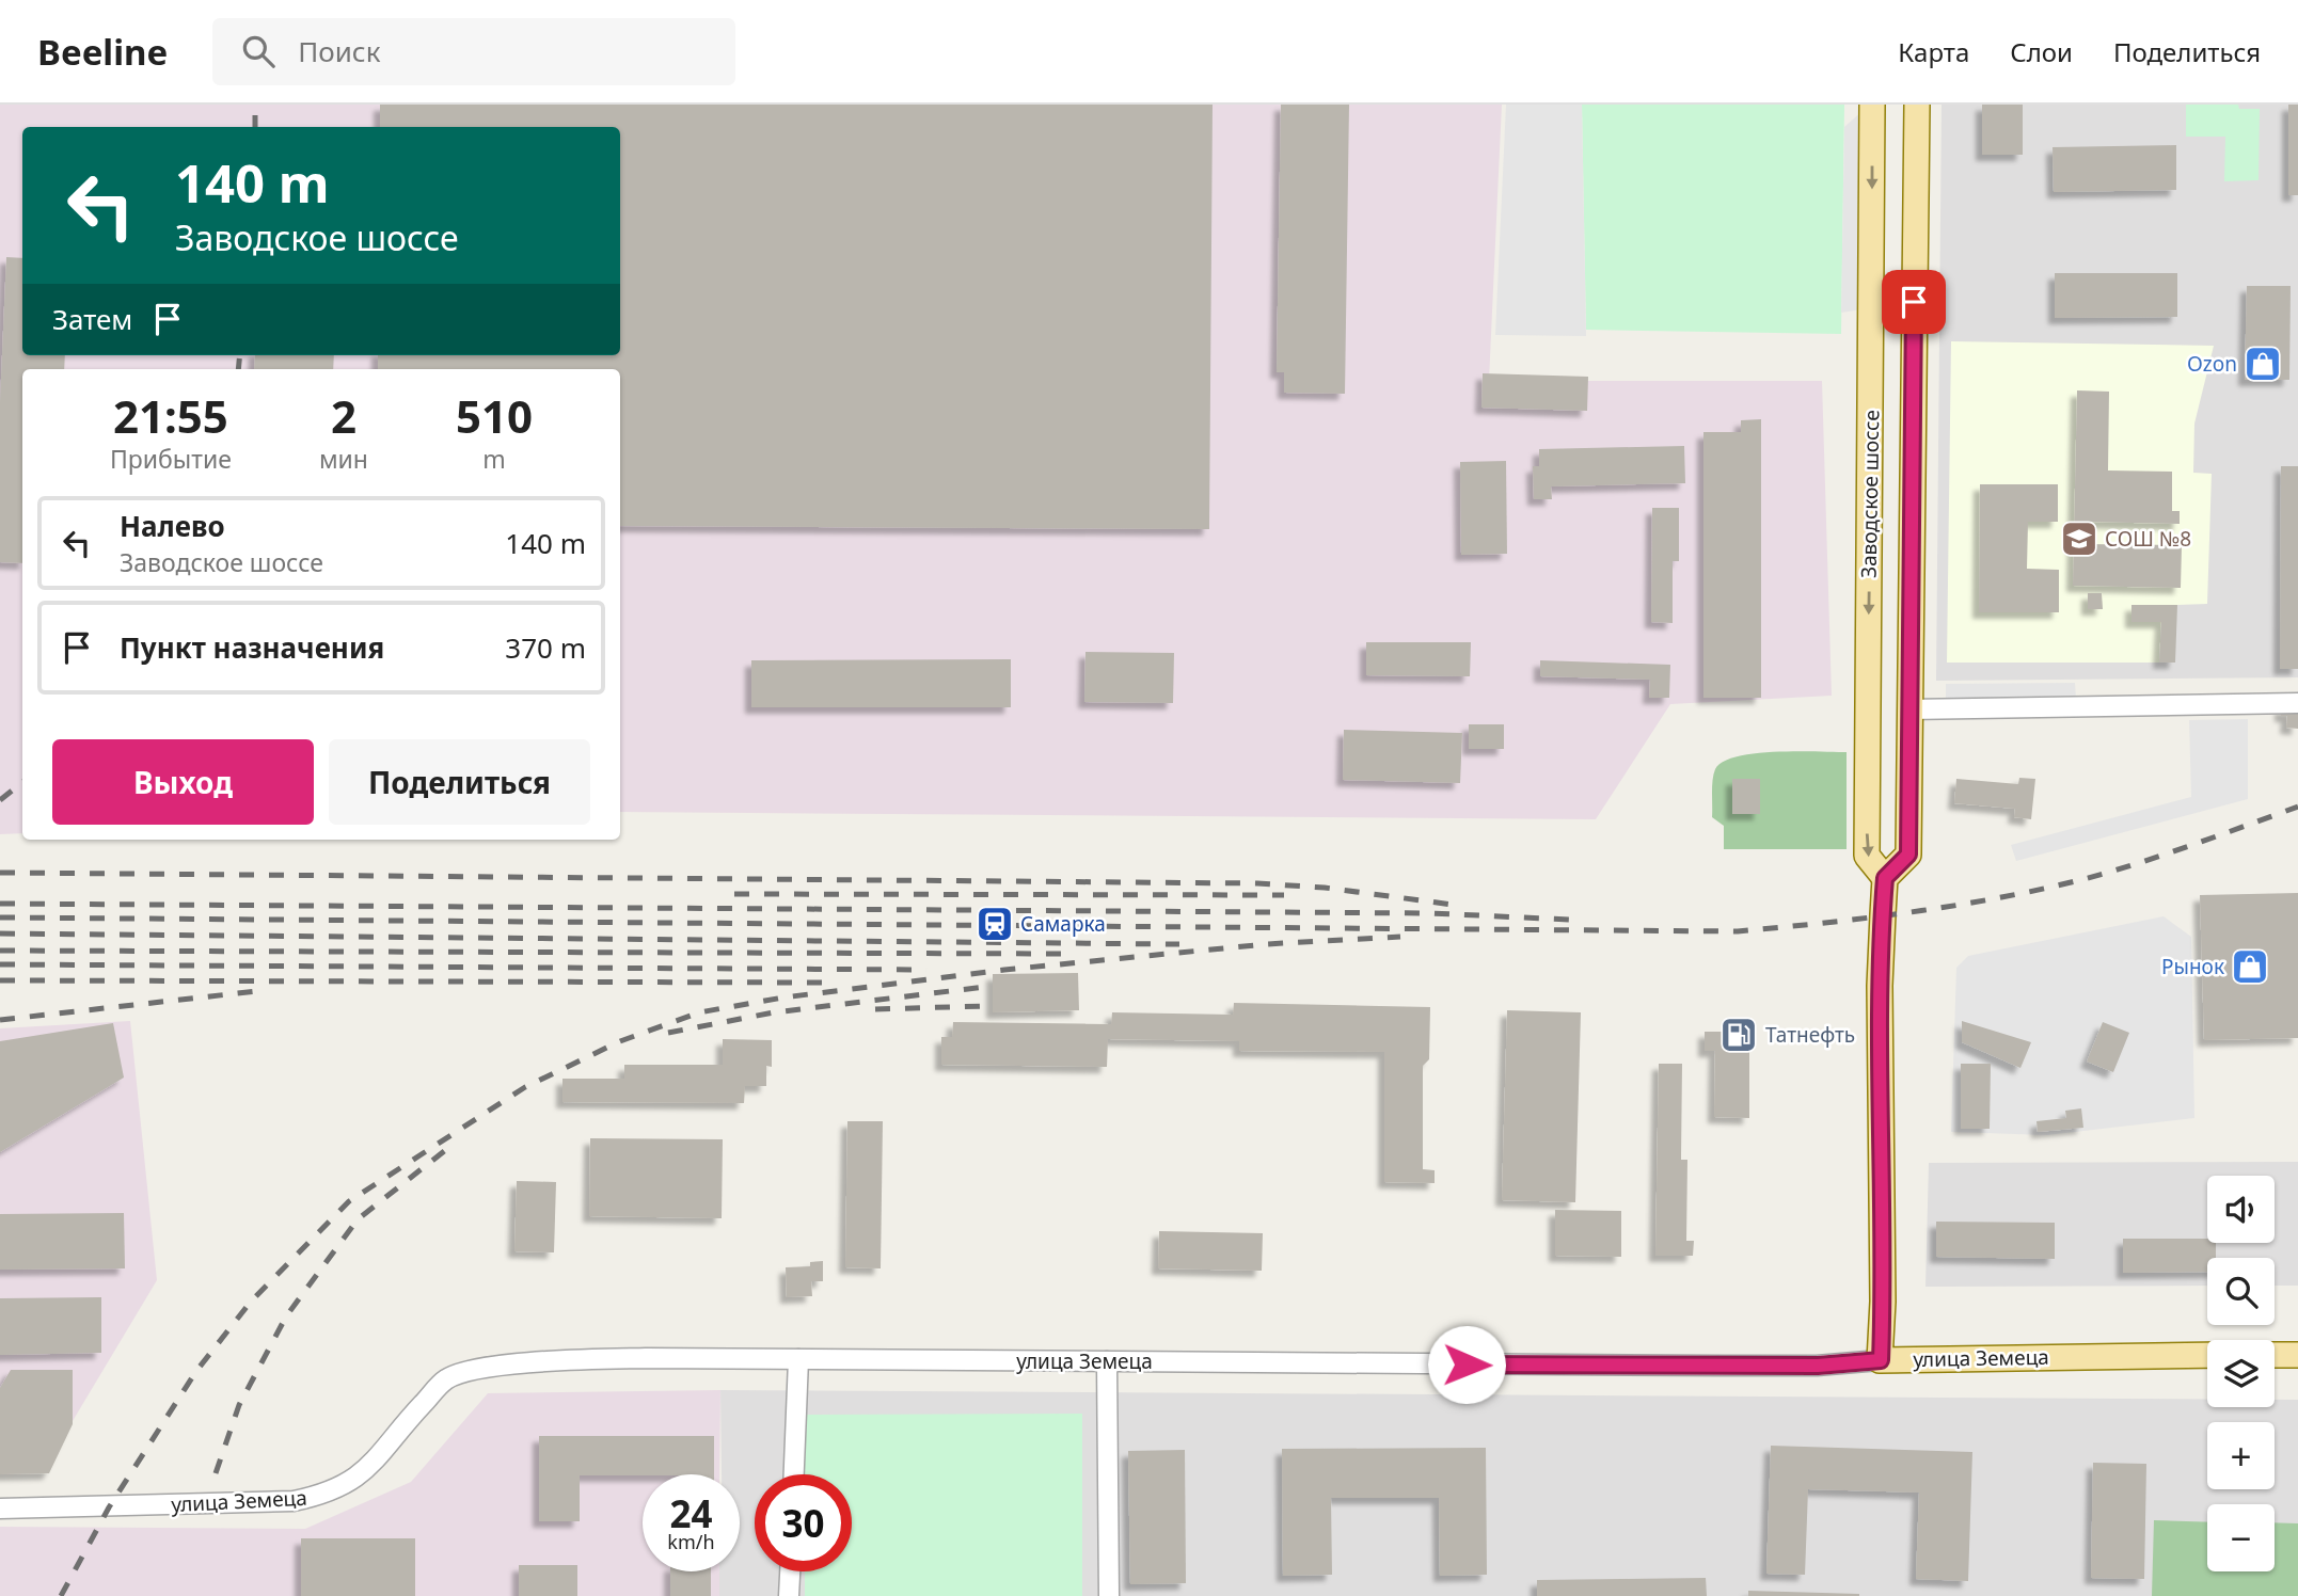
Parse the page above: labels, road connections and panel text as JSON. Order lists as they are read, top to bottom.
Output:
{
  "streets": {
    "main road": ["Заводское шоссе", "улица Земеца"]
  },
  "places": {
    "shop": ["Ozon", "Рынок"],
    "school or university": ["СОШ №8"],
    "station": ["Самарка"],
    "fuel station": ["Татнефть"]
  },
  "page": {
    "header": "Beeline",
    "search": "Поиск",
    "nav": ["Карта", "Слои", "Поделиться"],
    "turn": ["140 m", "Заводское шоссе"],
    "then": "Затем",
    "eta": [
      "21:55",
      "Прибытие",
      "2",
      "мин",
      "510",
      "m"
    ],
    "list": [
      {
        "name": "Налево",
        "note": "Заводское шоссе",
        "value": "140 m"
      },
      {
        "name": "Пункт назначения",
        "value": "370 m"
      }
    ],
    "buttons": ["Выход", "Поделиться"],
    "map_buttons": ["+", "−"],
    "speed": "24 km/h",
    "limit": "30"
  }
}
